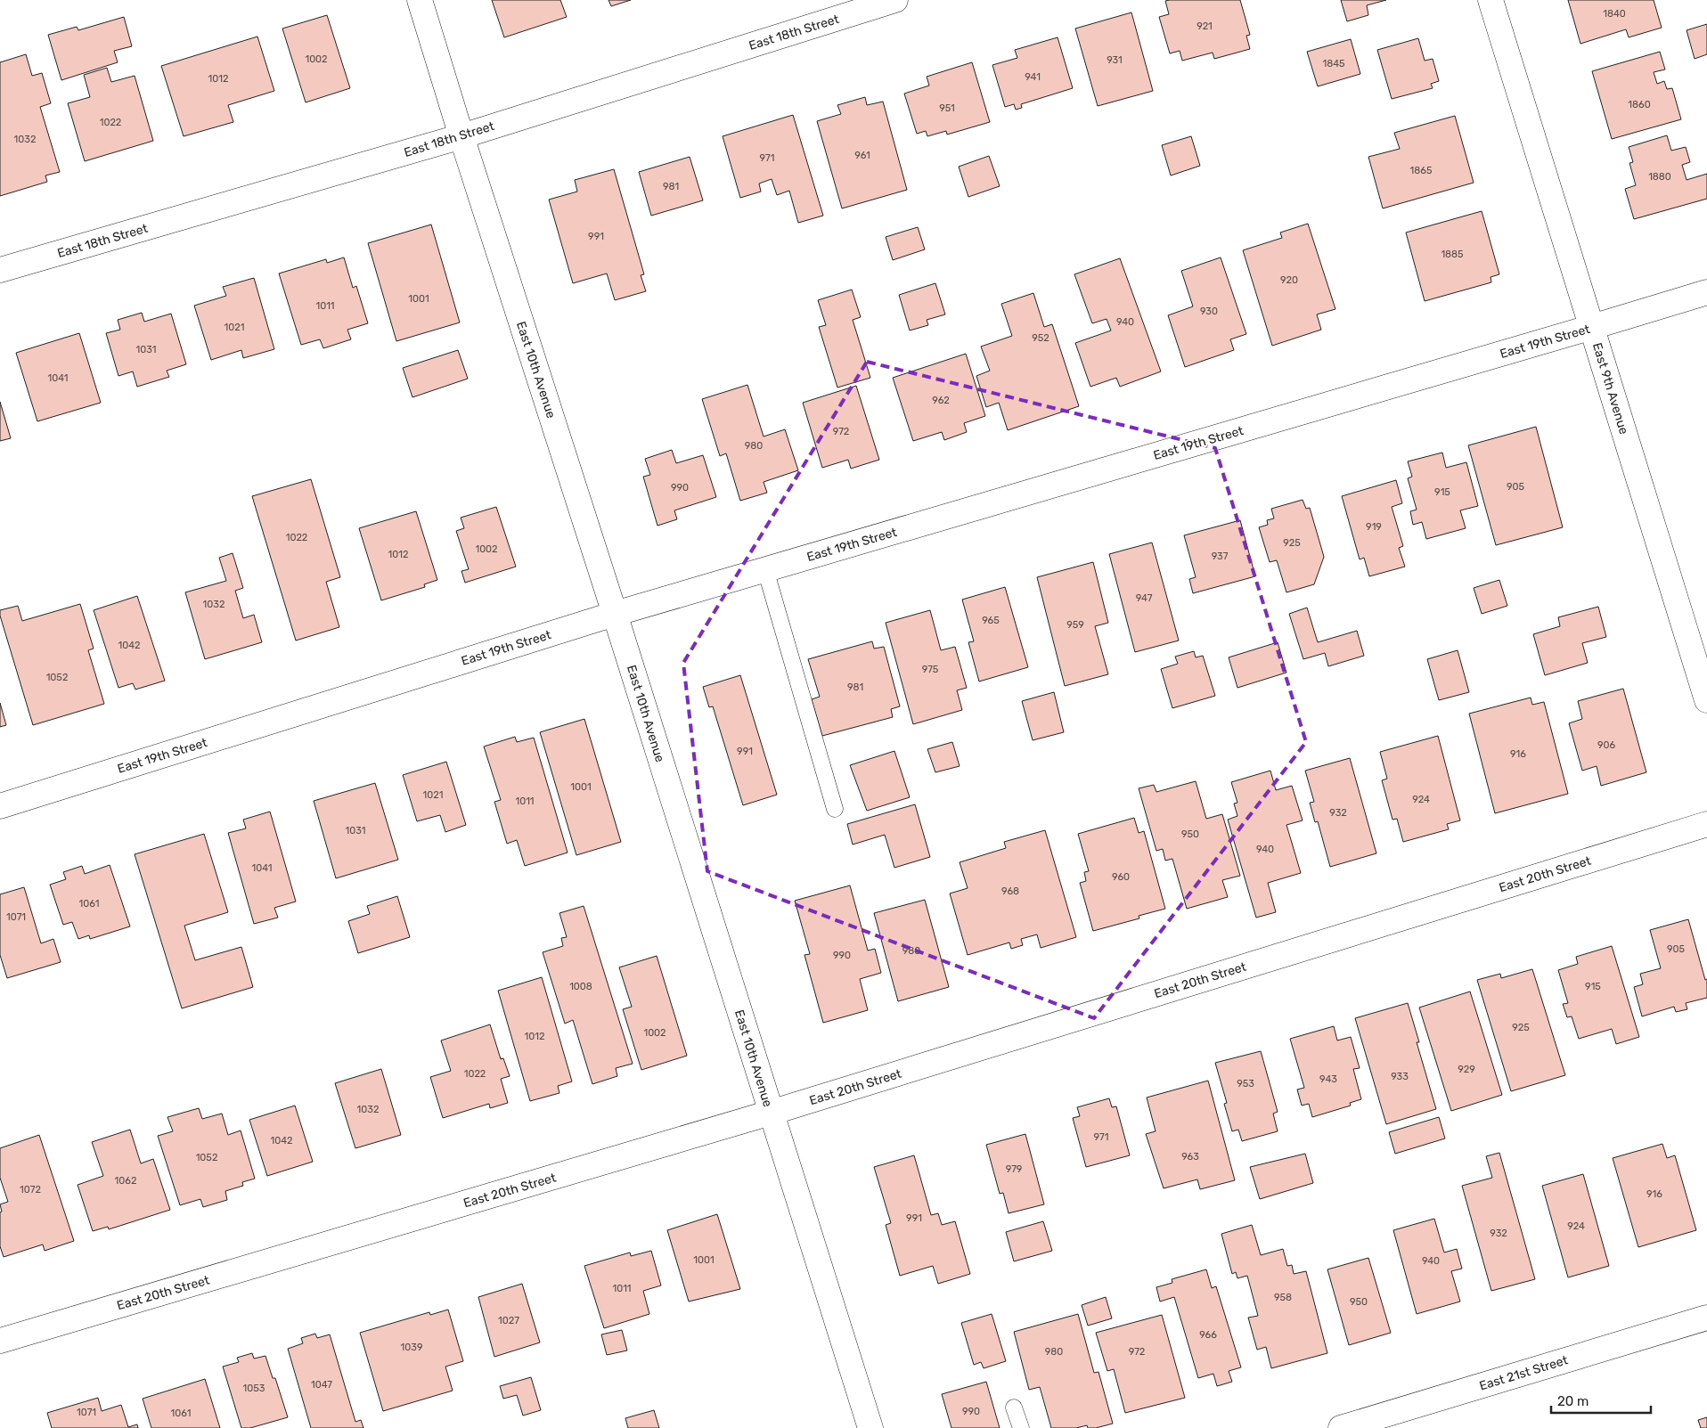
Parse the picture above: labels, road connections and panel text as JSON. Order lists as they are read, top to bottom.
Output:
{
  "streets": {
    "street": [
      "East 18th Street",
      "East 19th Street",
      "East 10th Avenue",
      "East 9th Avenue",
      "East 20th Street",
      "East 21st Street"
    ]
  },
  "crossings": [
    ["East 18th Street", "East 10th Avenue"],
    ["East 19th Street", "East 10th Avenue"],
    ["East 19th Street", "East 9th Avenue"],
    ["East 10th Avenue", "East 20th Street"]
  ],
  "house_numbers": [
    "1840",
    "921",
    "1002",
    "931",
    "1845",
    "941",
    "1012",
    "1860",
    "951",
    "1022",
    "1032",
    "961",
    "971",
    "1865",
    "1880",
    "981",
    "991",
    "1885",
    "920",
    "1001",
    "1011",
    "930",
    "940",
    "1021",
    "952",
    "1031",
    "1041",
    "962",
    "972",
    "980",
    "905",
    "990",
    "915",
    "919",
    "1022",
    "925",
    "1002",
    "1012",
    "937",
    "947",
    "1032",
    "965",
    "959",
    "1042",
    "975",
    "1052",
    "981",
    "906",
    "991",
    "916",
    "1001",
    "1021",
    "924",
    "1011",
    "932",
    "1031",
    "950",
    "940",
    "1041",
    "960",
    "968",
    "1061",
    "1071",
    "905",
    "980",
    "990",
    "1008",
    "915",
    "925",
    "1002",
    "1012",
    "929",
    "1022",
    "933",
    "943",
    "953",
    "1032",
    "971",
    "1042",
    "963",
    "1052",
    "979",
    "1062",
    "1072",
    "916",
    "991",
    "924",
    "932",
    "1001",
    "940",
    "1011",
    "958",
    "950",
    "1027",
    "966",
    "1039",
    "980",
    "972",
    "1047",
    "1053",
    "990",
    "1071",
    "1061"
  ],
  "scale_bar": "20 m"
}
